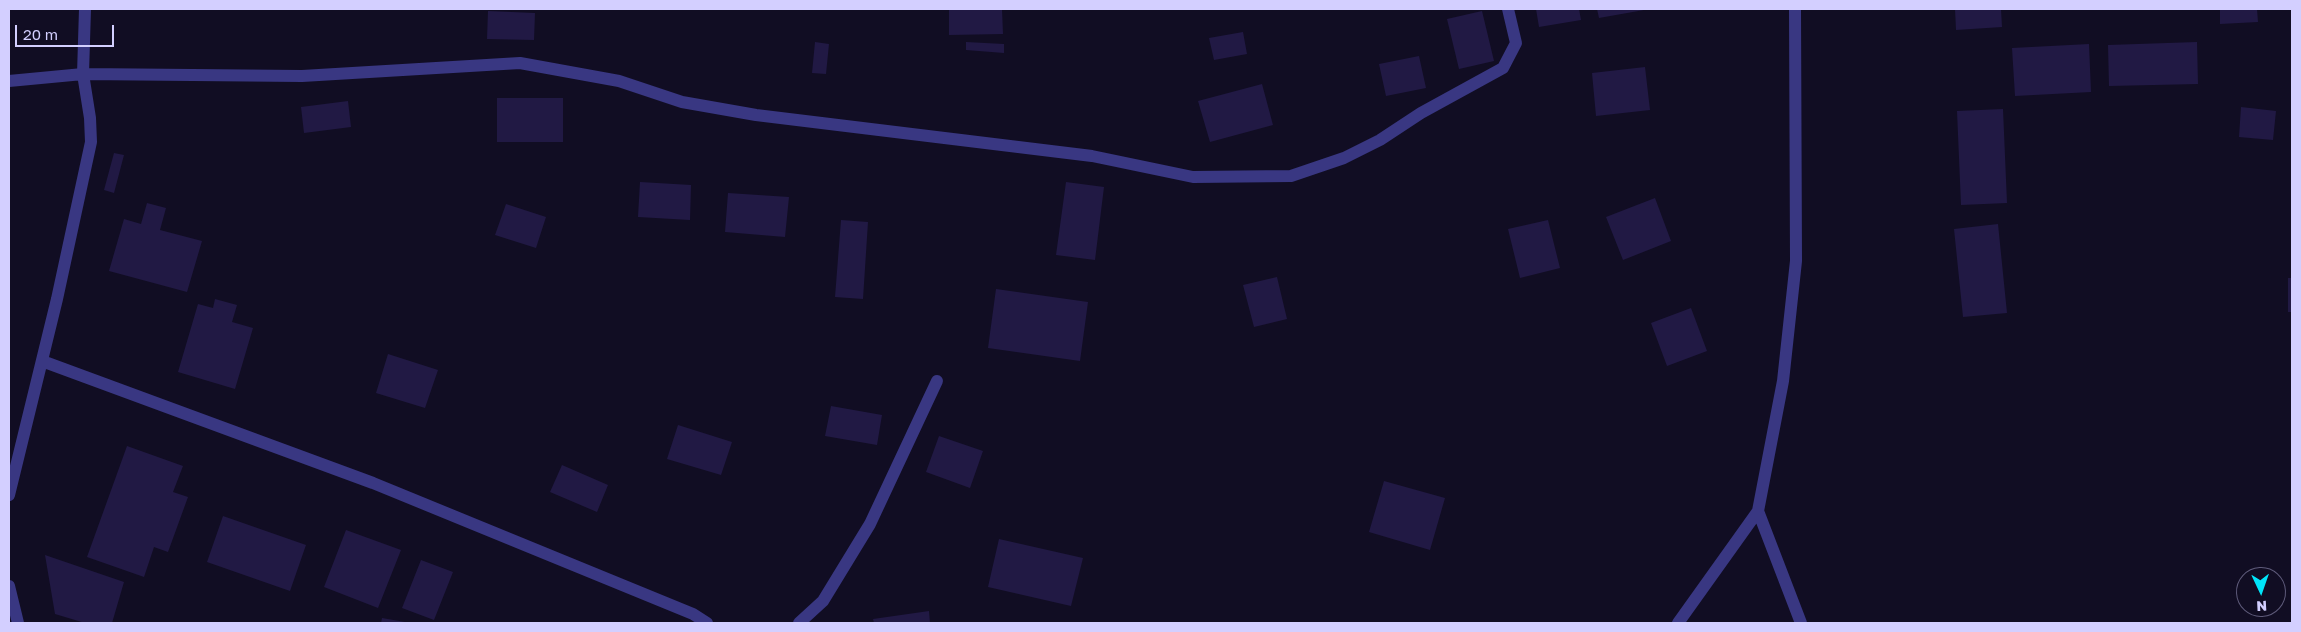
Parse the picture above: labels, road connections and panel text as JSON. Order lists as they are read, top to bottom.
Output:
{
  "scale_bar": "20 m",
  "north": "bottom"
}
